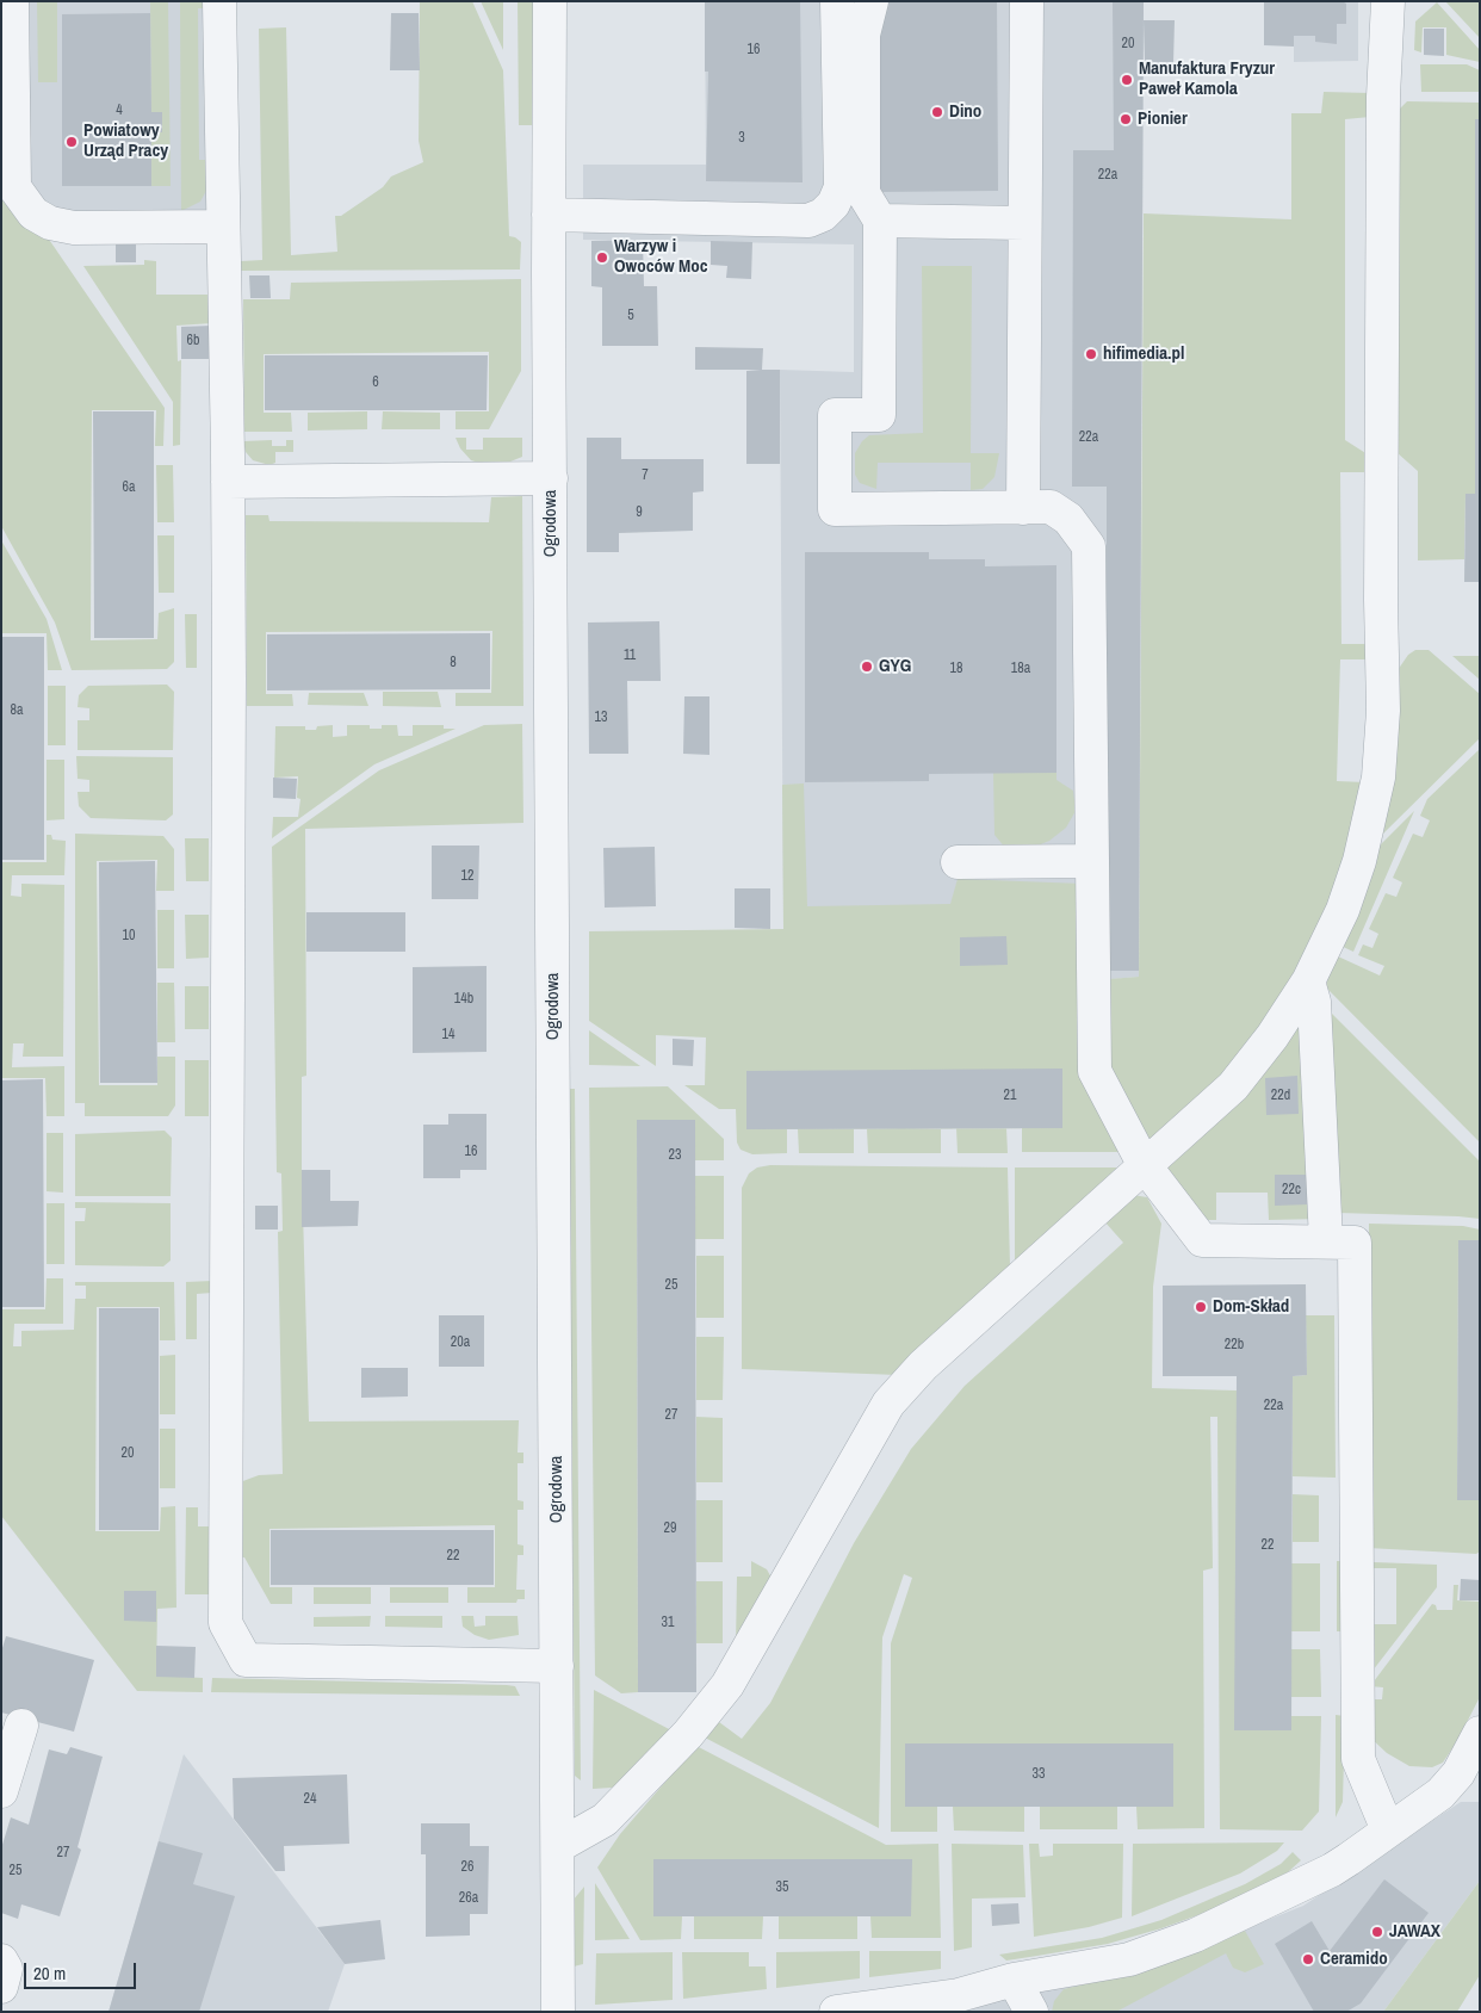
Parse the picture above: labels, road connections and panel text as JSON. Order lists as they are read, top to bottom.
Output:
{
  "streets": {
    "street": ["Ogrodowa"]
  },
  "places": [
    "Manufaktura Fryzur Paweł Kamola",
    "Dino",
    "Pionier",
    "Powiatowy Urząd Pracy",
    "Warzyw i Owoców Moc",
    "hifimedia.pl",
    "GYG",
    "Dom-Skład",
    "JAWAX",
    "Ceramido"
  ],
  "house_numbers": [
    "20",
    "16",
    "4",
    "3",
    "22a",
    "5",
    "6b",
    "6",
    "22a",
    "7",
    "6a",
    "9",
    "11",
    "8",
    "18",
    "18a",
    "8a",
    "13",
    "12",
    "10",
    "14b",
    "14",
    "21",
    "22d",
    "16",
    "23",
    "22c",
    "25",
    "20a",
    "22b",
    "22a",
    "27",
    "20",
    "29",
    "22",
    "22",
    "31",
    "33",
    "24",
    "27",
    "26",
    "25",
    "35",
    "26a"
  ],
  "scale_bar": "20 m"
}
